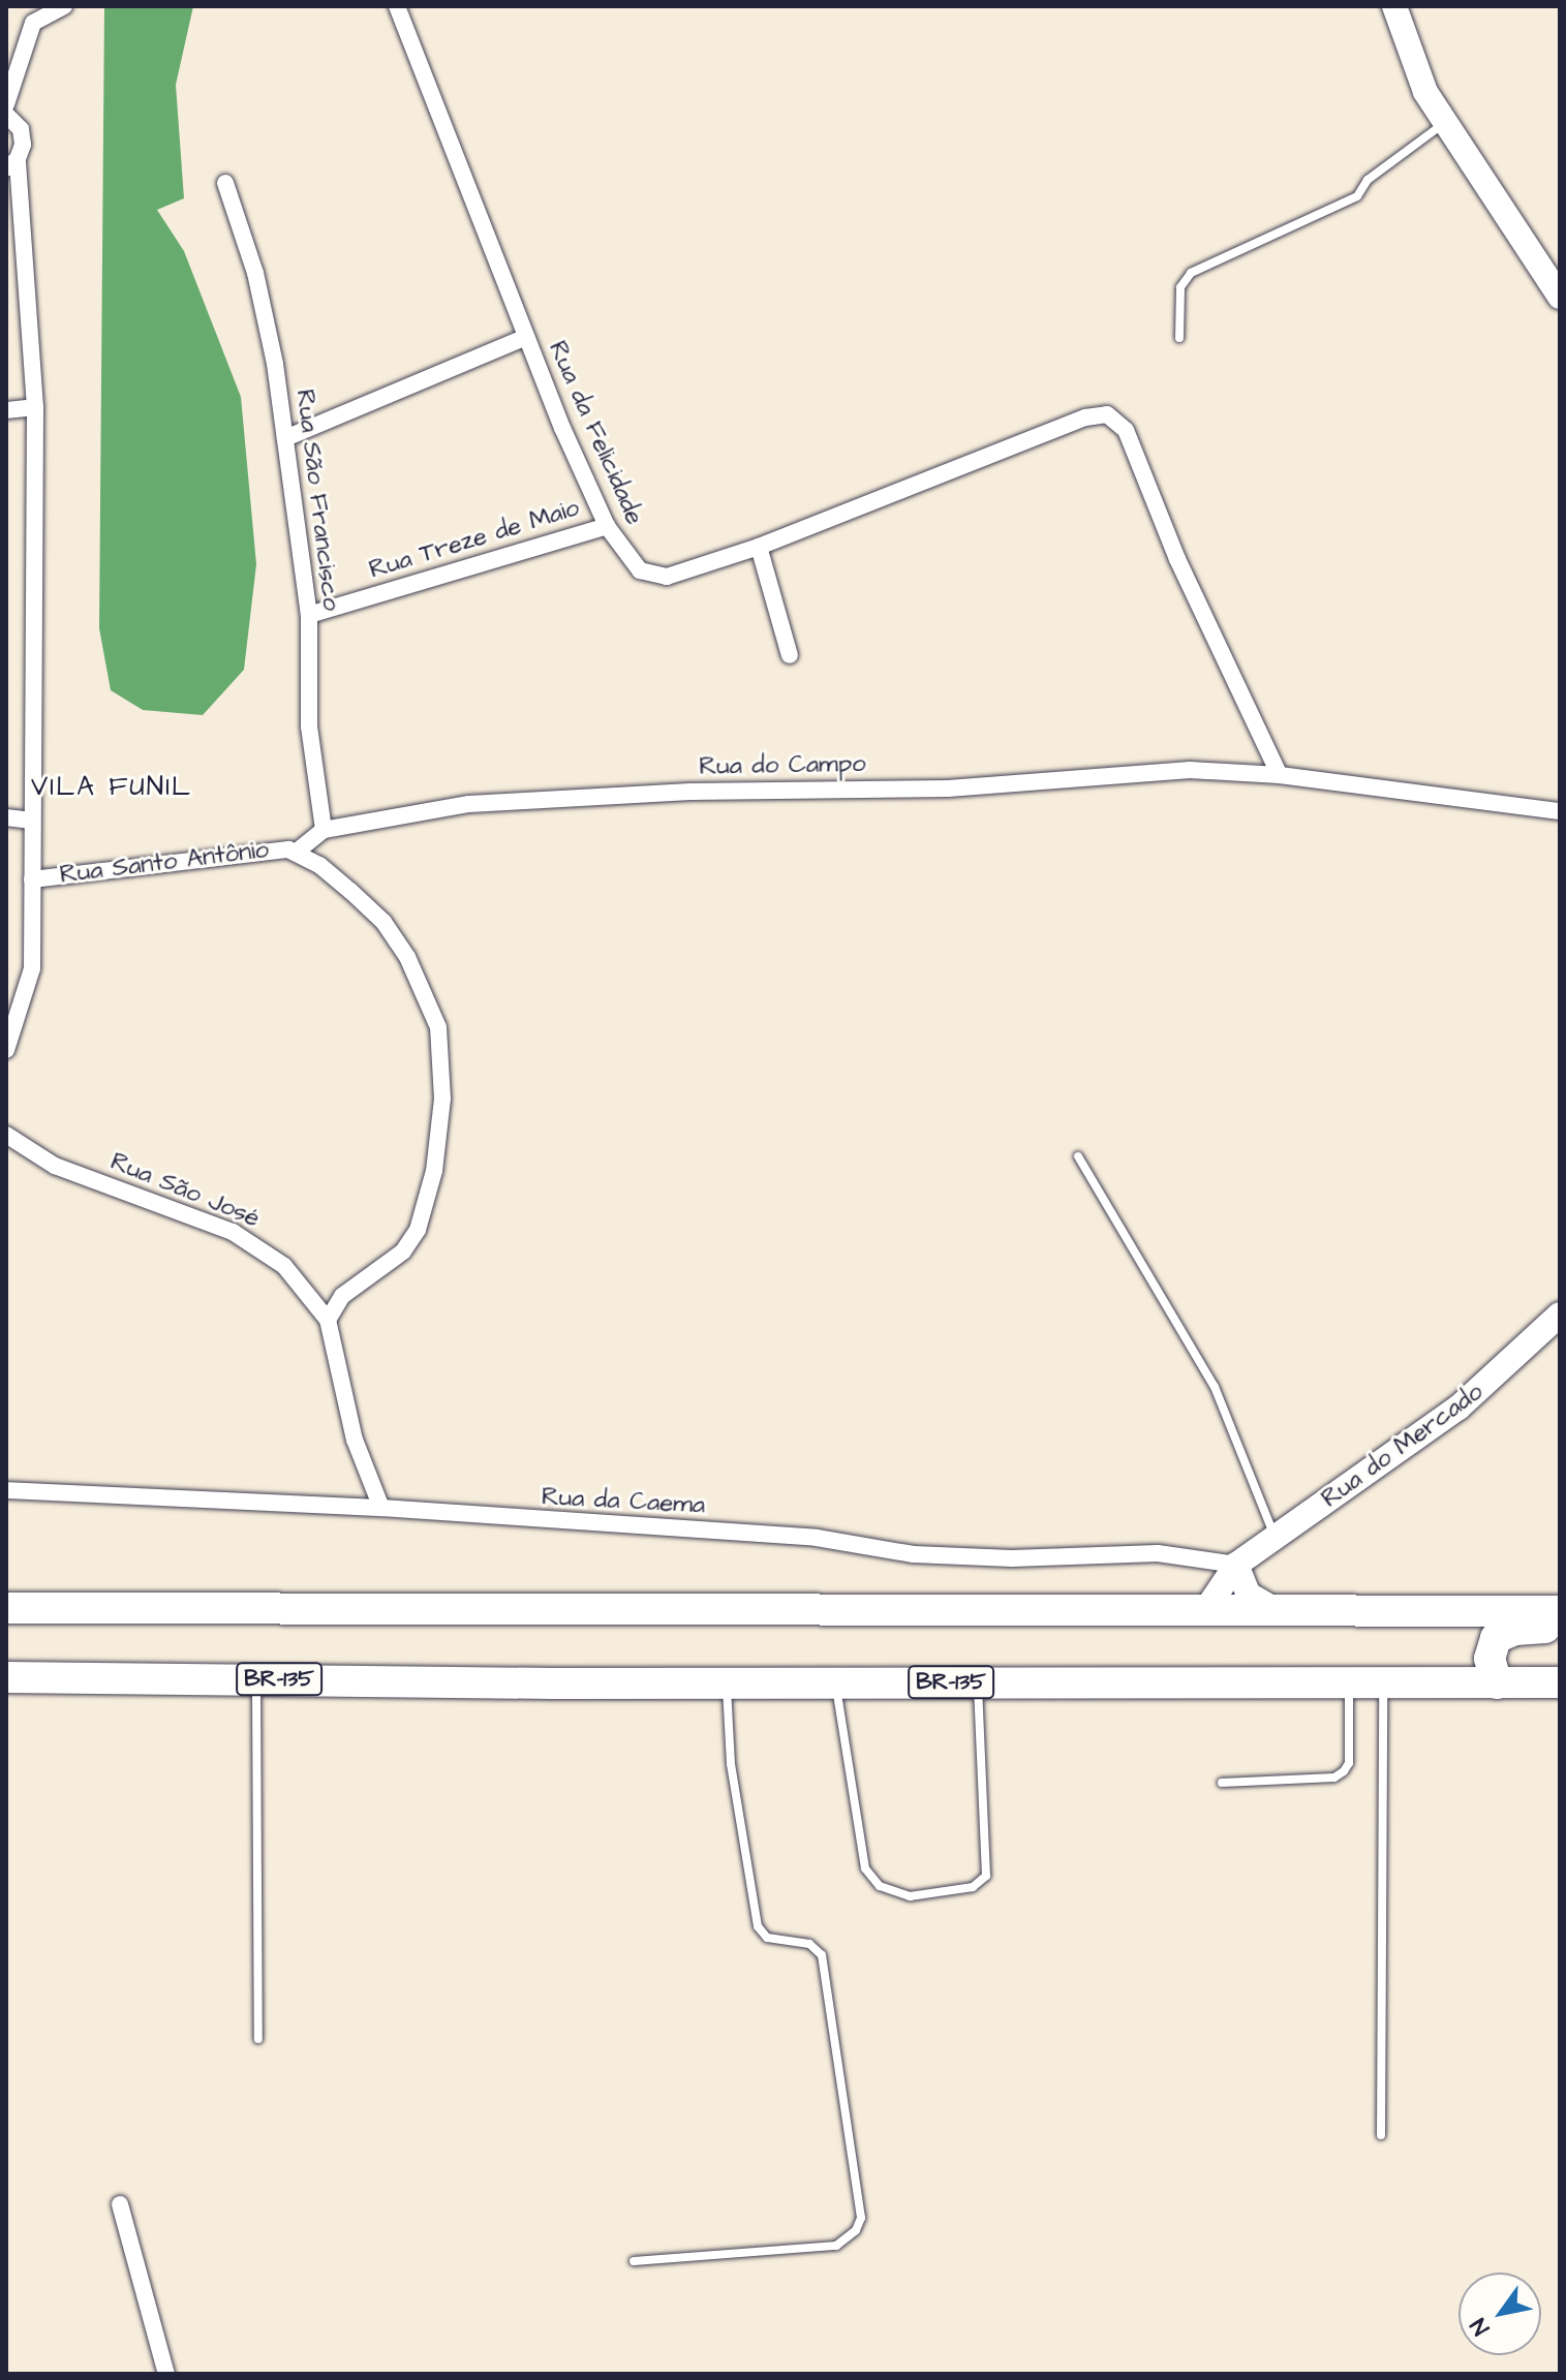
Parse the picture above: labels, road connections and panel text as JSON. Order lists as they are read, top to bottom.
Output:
{
  "streets": {
    "highway": ["BR-135"],
    "street": [
      "Rua da Felicidade",
      "Rua São Francisco",
      "Rua Treze de Maio",
      "Rua do Campo",
      "Rua Santo Antônio",
      "Rua São José",
      "Rua do Mercado",
      "Rua da Caema"
    ]
  },
  "crossings": [
    ["Rua da Felicidade", "Rua Treze de Maio"],
    ["Rua da Felicidade", "Rua do Campo"],
    ["Rua São Francisco", "Rua Treze de Maio"],
    ["Rua São Francisco", "Rua do Campo"],
    ["Rua do Campo", "Rua Santo Antônio"],
    ["Rua São José", "Rua da Caema"],
    ["Rua do Mercado", "Rua da Caema"]
  ],
  "districts": ["VILA FUNIL"],
  "north": "bottom left"
}
